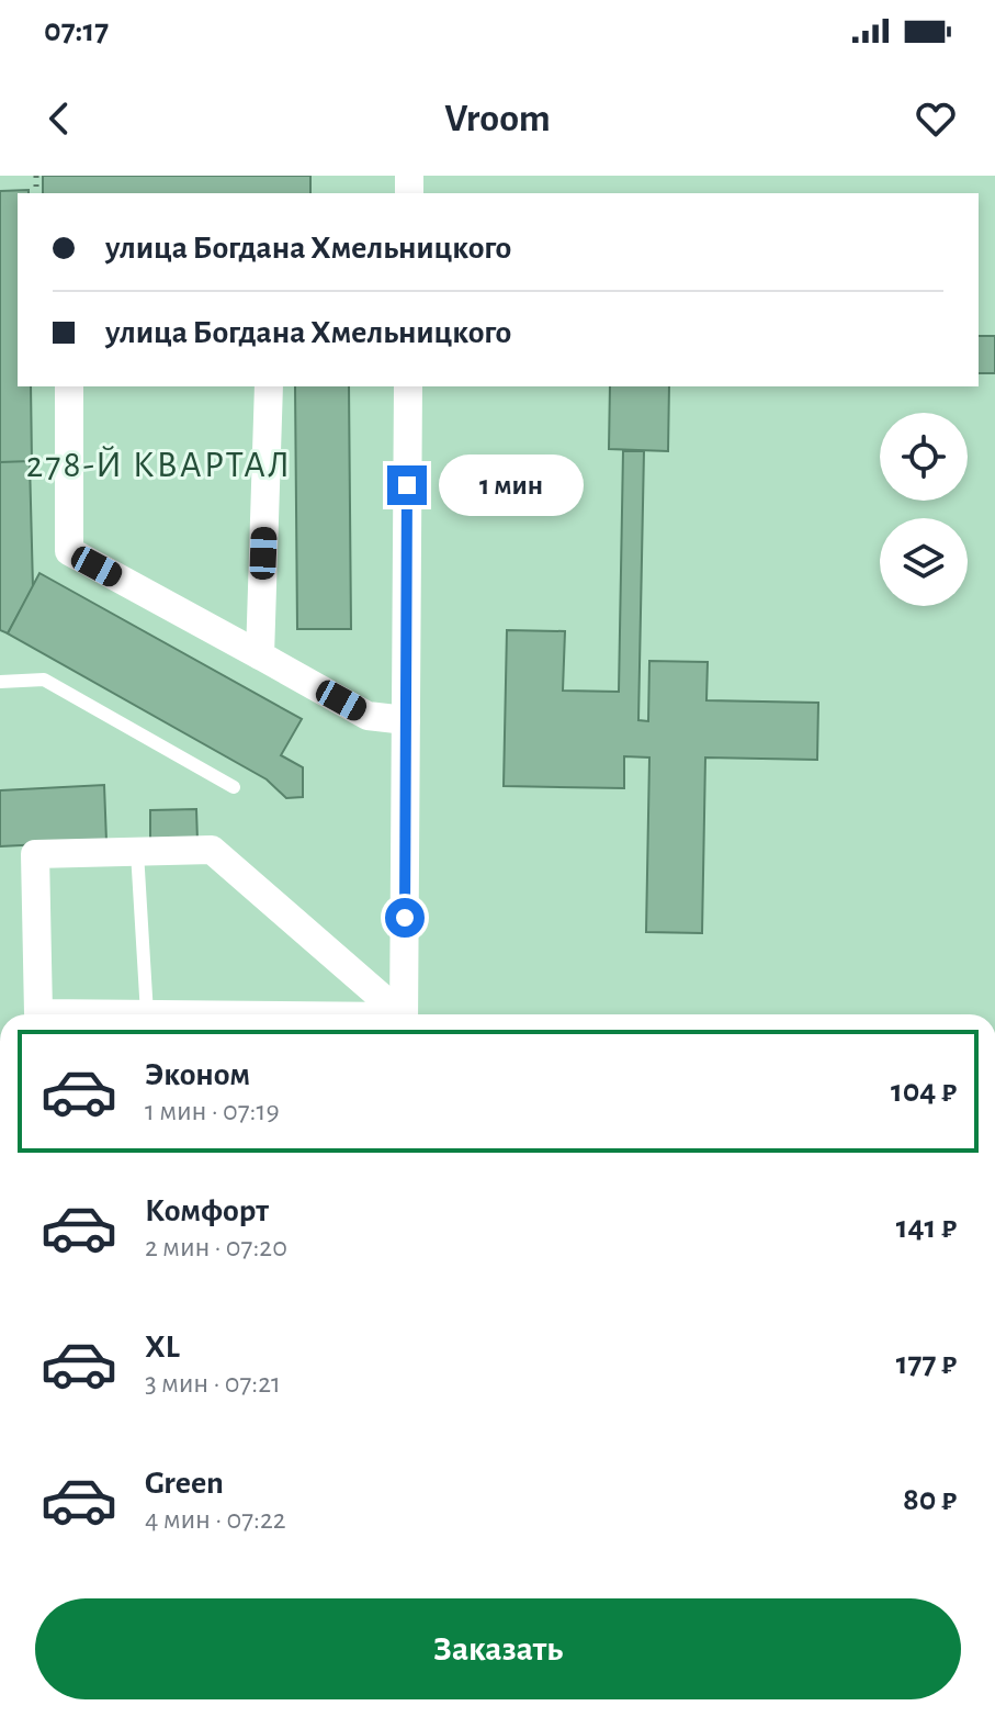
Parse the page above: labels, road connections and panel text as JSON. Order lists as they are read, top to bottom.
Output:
{
  "districts": ["278-Й КВАРТАЛ"],
  "page": {
    "status": "07:17",
    "header": "Vroom",
    "banner": ["улица Богдана Хмельницкого", "улица Богдана Хмельницкого"],
    "bubble": "1 мин",
    "list": [
      {
        "name": "Эконом",
        "note": "1 мин · 07:19",
        "value": "104 ₽"
      },
      {
        "name": "Комфорт",
        "note": "2 мин · 07:20",
        "value": "141 ₽"
      },
      {
        "name": "XL",
        "note": "3 мин · 07:21",
        "value": "177 ₽"
      },
      {
        "name": "Green",
        "note": "4 мин · 07:22",
        "value": "80 ₽"
      }
    ],
    "buttons": "Заказать"
  }
}
